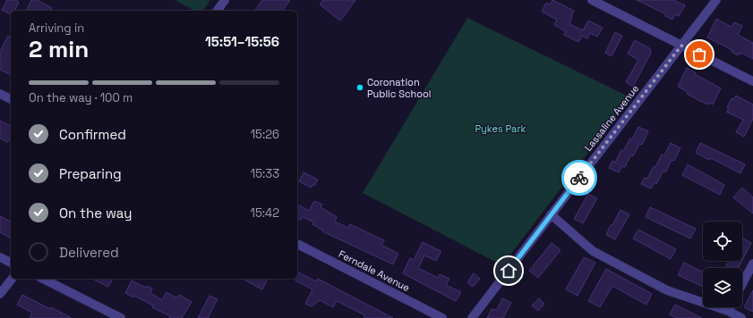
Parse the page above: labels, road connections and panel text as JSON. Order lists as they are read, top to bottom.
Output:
{
  "streets": {
    "street": ["Lassaline Avenue", "Ferndale Avenue"]
  },
  "parks": ["Pykes Park"],
  "places": ["Coronation Public School"],
  "page": {
    "heading": ["2 min", "Arriving in", "15:51–15:56"],
    "bar": "On the way · 100 m",
    "list": [
      ["Confirmed", "15:26"],
      ["Preparing", "15:33"],
      ["On the way", "15:42"],
      "Delivered"
    ]
  }
}
